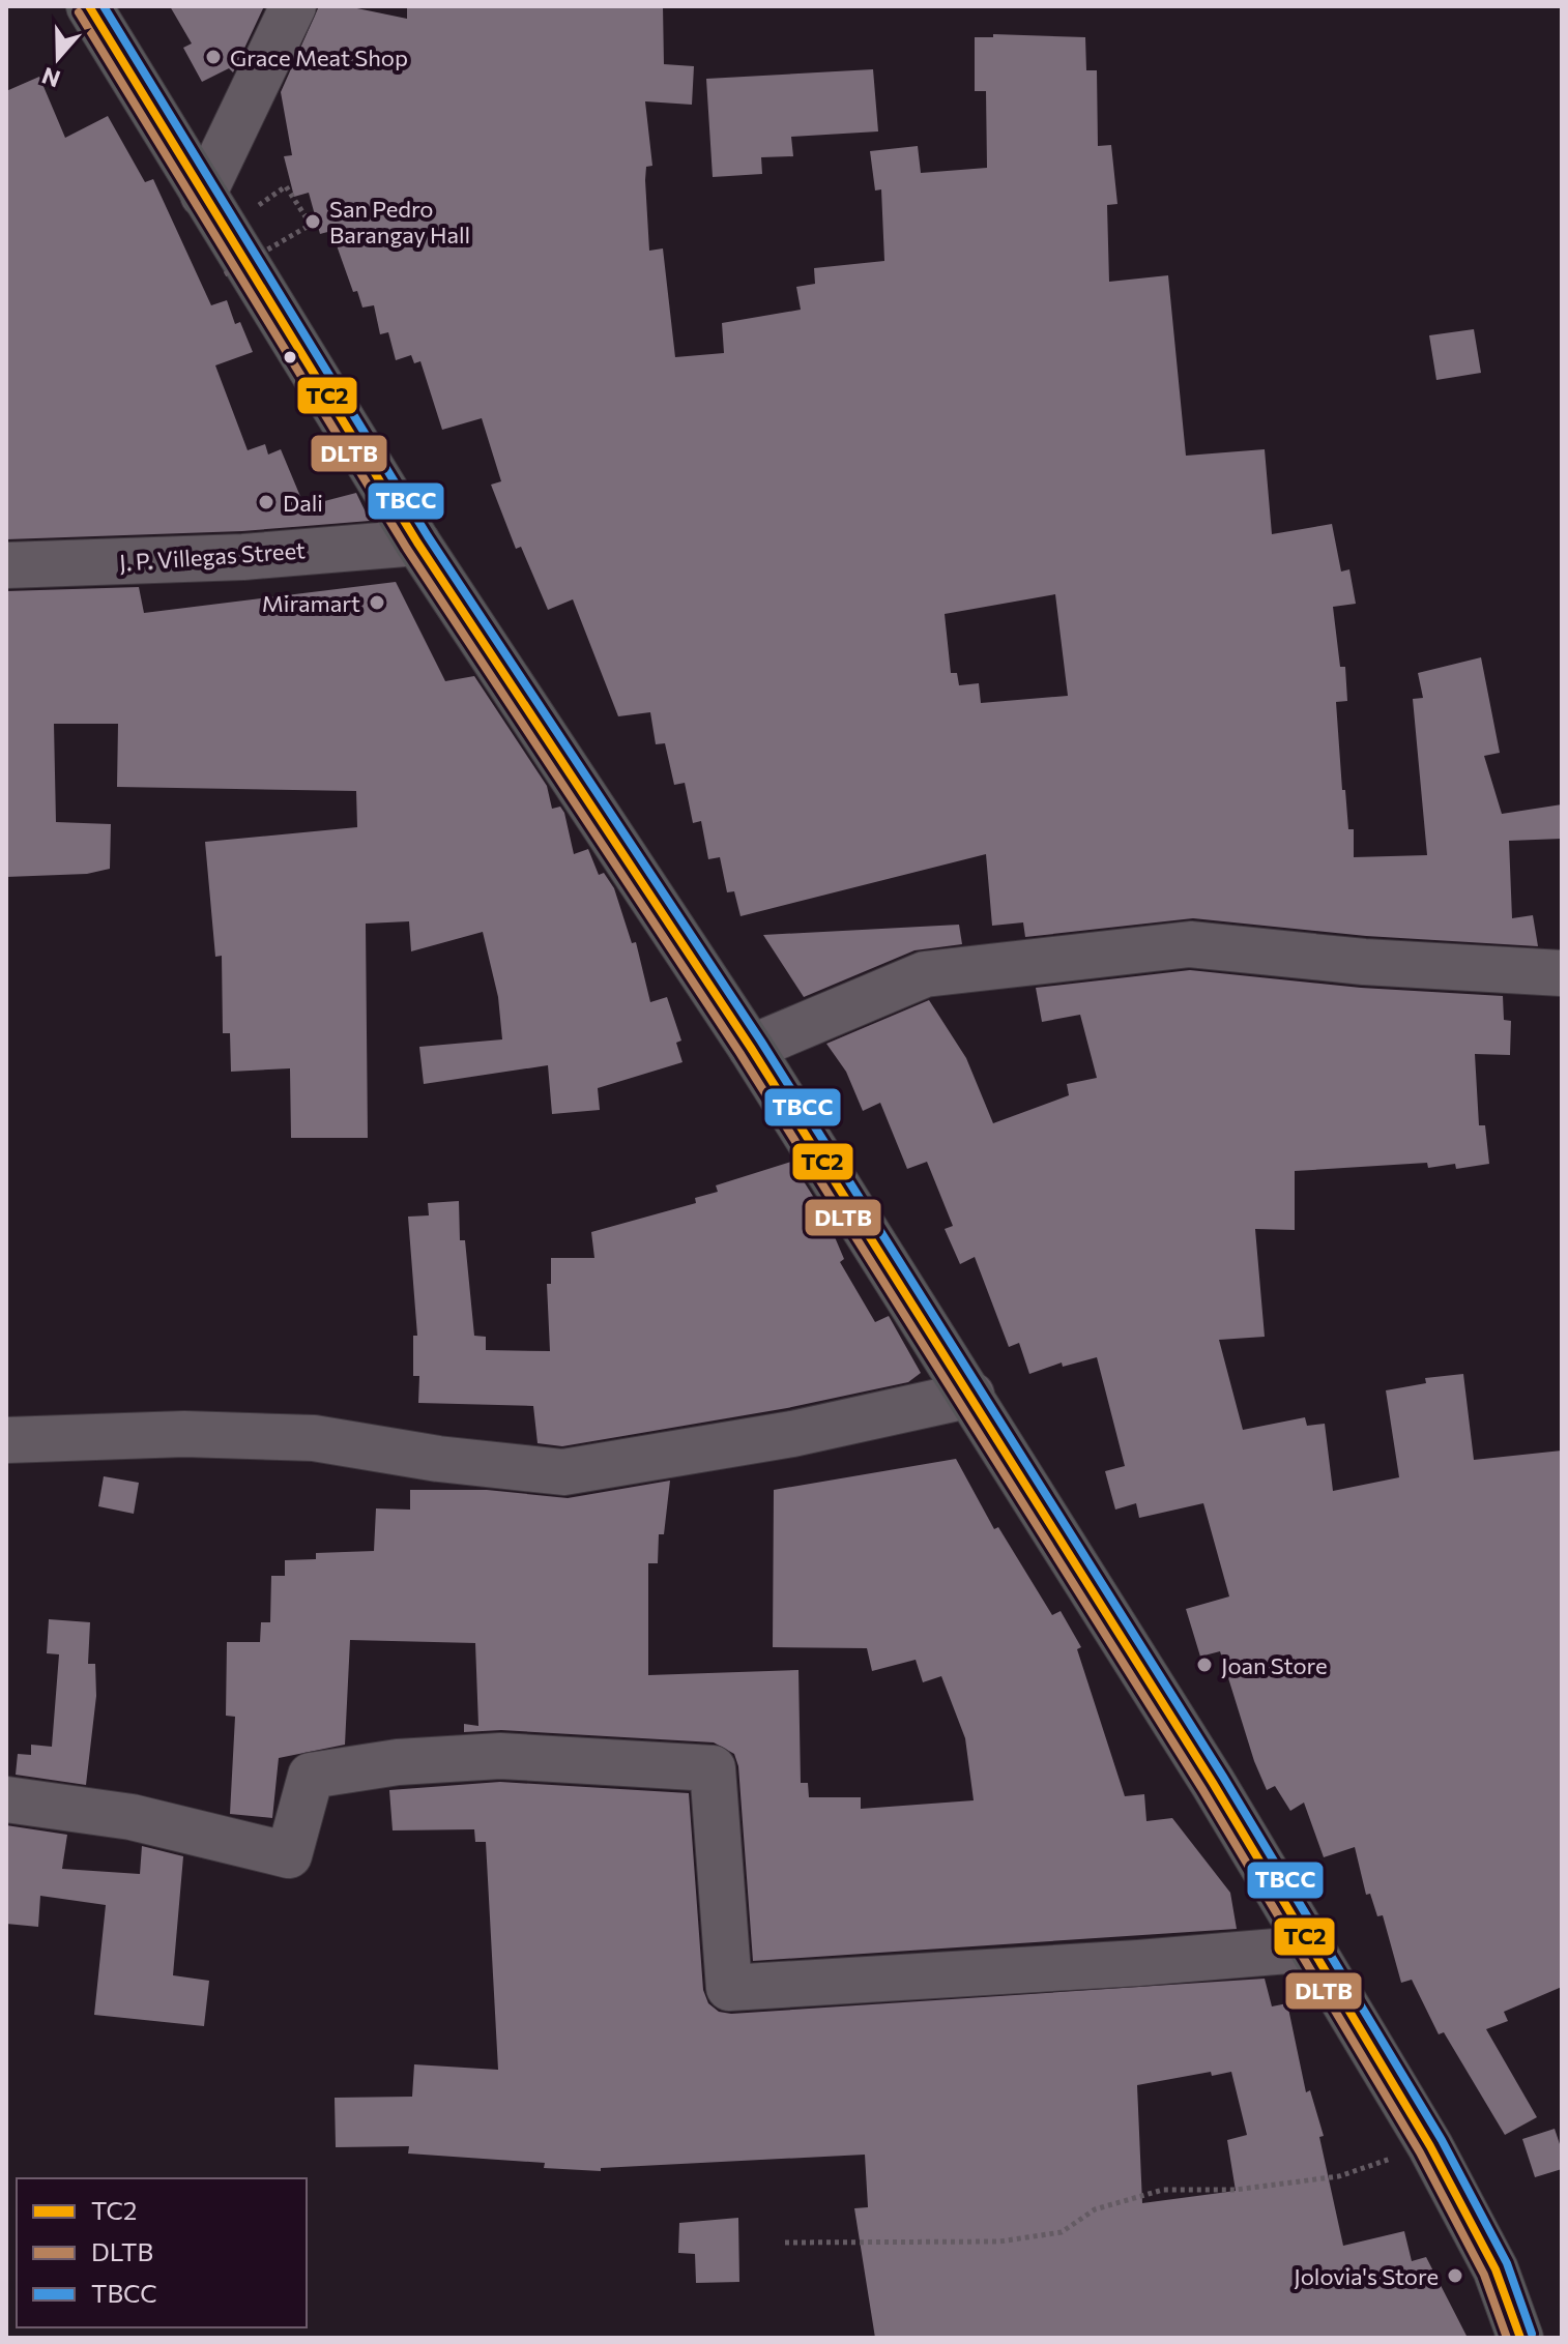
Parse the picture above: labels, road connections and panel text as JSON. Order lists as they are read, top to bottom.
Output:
{
  "streets": {
    "street": ["J. P. Villegas Street"]
  },
  "places": [
    "Grace Meat Shop",
    "San Pedro Barangay Hall",
    "Dali",
    "Miramart",
    "Joan Store",
    "Jolovia's Store"
  ],
  "lines": ["transit line TC2", "transit line TBCC", "transit line DLTB"],
  "legend": ["TC2", "DLTB", "TBCC"],
  "north": "bottom"
}
